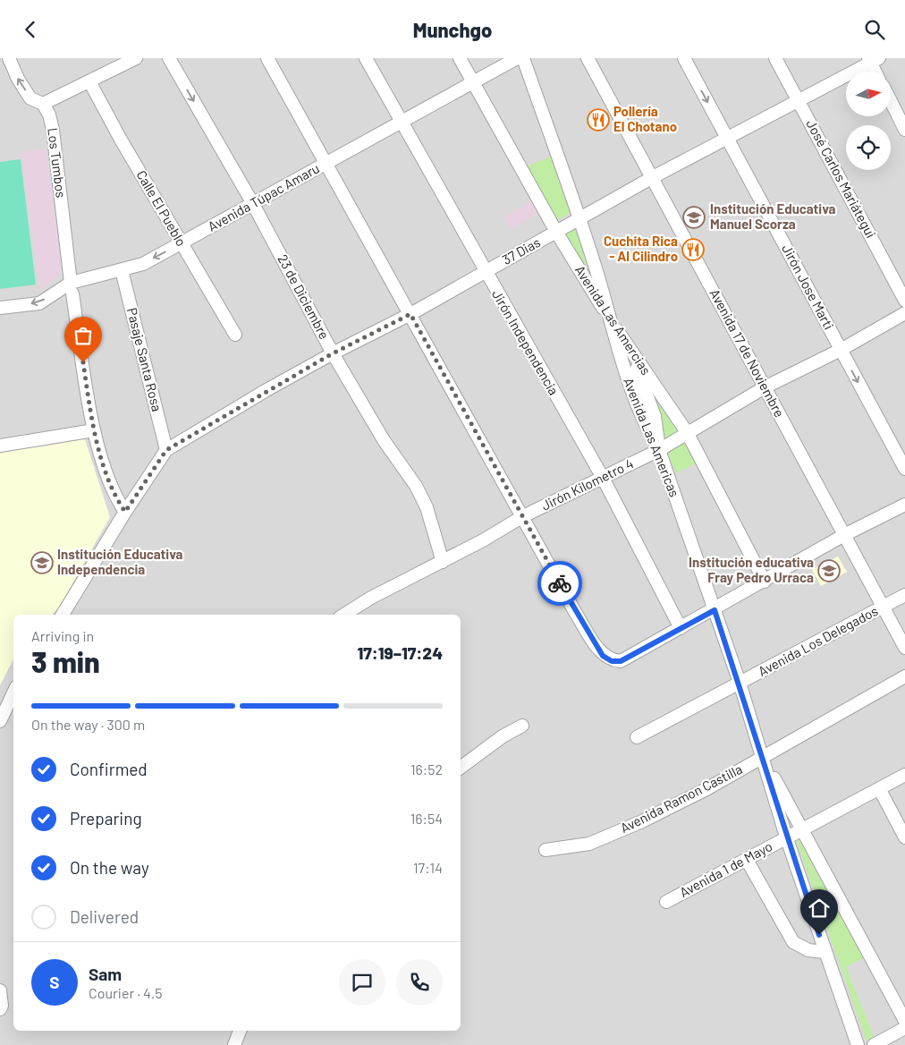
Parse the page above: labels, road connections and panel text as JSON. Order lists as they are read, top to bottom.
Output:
{
  "streets": {
    "street": [
      "Los Tumbos",
      "José Carlos Mariátegui",
      "Avenida Túpac Amaru",
      "Calle El Pueblo",
      "37 Dias",
      "Jirón Jose Marti",
      "23 de Diciembre",
      "Avenida Las Amercias",
      "Jirón Independencia",
      "Avenida 17 de Noviembre",
      "Pasaje Santa Rosa",
      "Avenida Las Americas",
      "Jirón Kilometro 4",
      "Avenida Los Delegados",
      "Avenida Ramon Castilla",
      "Avenida 1 de Mayo"
    ]
  },
  "crossings": [
    ["Los Tumbos", "Avenida Túpac Amaru"],
    ["José Carlos Mariátegui", "37 Dias"],
    ["Avenida Túpac Amaru", "Calle El Pueblo"],
    ["Avenida Túpac Amaru", "23 de Diciembre"],
    ["Avenida Túpac Amaru", "Avenida Las Amercias"],
    ["Avenida Túpac Amaru", "Jirón Independencia"],
    ["Avenida Túpac Amaru", "Pasaje Santa Rosa"],
    ["37 Dias", "Jirón Jose Marti"],
    ["37 Dias", "23 de Diciembre"],
    ["37 Dias", "Avenida Las Amercias"],
    ["37 Dias", "Jirón Independencia"],
    ["37 Dias", "Avenida 17 de Noviembre"],
    ["37 Dias", "Pasaje Santa Rosa"],
    ["37 Dias", "Avenida Las Americas"],
    ["Jirón Jose Marti", "Jirón Kilometro 4"],
    ["23 de Diciembre", "Jirón Kilometro 4"],
    ["Avenida Las Amercias", "Avenida Las Americas"],
    ["Avenida Las Amercias", "Jirón Kilometro 4"],
    ["Jirón Independencia", "Jirón Kilometro 4"],
    ["Avenida 17 de Noviembre", "Jirón Kilometro 4"],
    ["Avenida 17 de Noviembre", "Avenida Los Delegados"],
    ["Avenida Las Americas", "Jirón Kilometro 4"],
    ["Avenida Las Americas", "Avenida Los Delegados"],
    ["Avenida Las Americas", "Avenida Ramon Castilla"],
    ["Avenida Las Americas", "Avenida 1 de Mayo"]
  ],
  "one_way": ["Jirón Jose Marti"],
  "places": {
    "restaurant": ["Pollería El Chotano", "Cuchita Rica - Al Cilindro"],
    "school or university": ["Institución Educativa Manuel Scorza", "Institución Educativa Independencia", "Institución educativa Fray Pedro Urraca"]
  },
  "north": "right",
  "page": {
    "header": "Munchgo",
    "heading": ["3 min", "Arriving in", "17:19–17:24"],
    "panel": ["Sam", "Courier · 4.5"],
    "bar": "On the way · 300 m",
    "list": [
      ["Confirmed", "16:52"],
      ["Preparing", "16:54"],
      ["On the way", "17:14"],
      "Delivered"
    ],
    "round": "S"
  }
}
